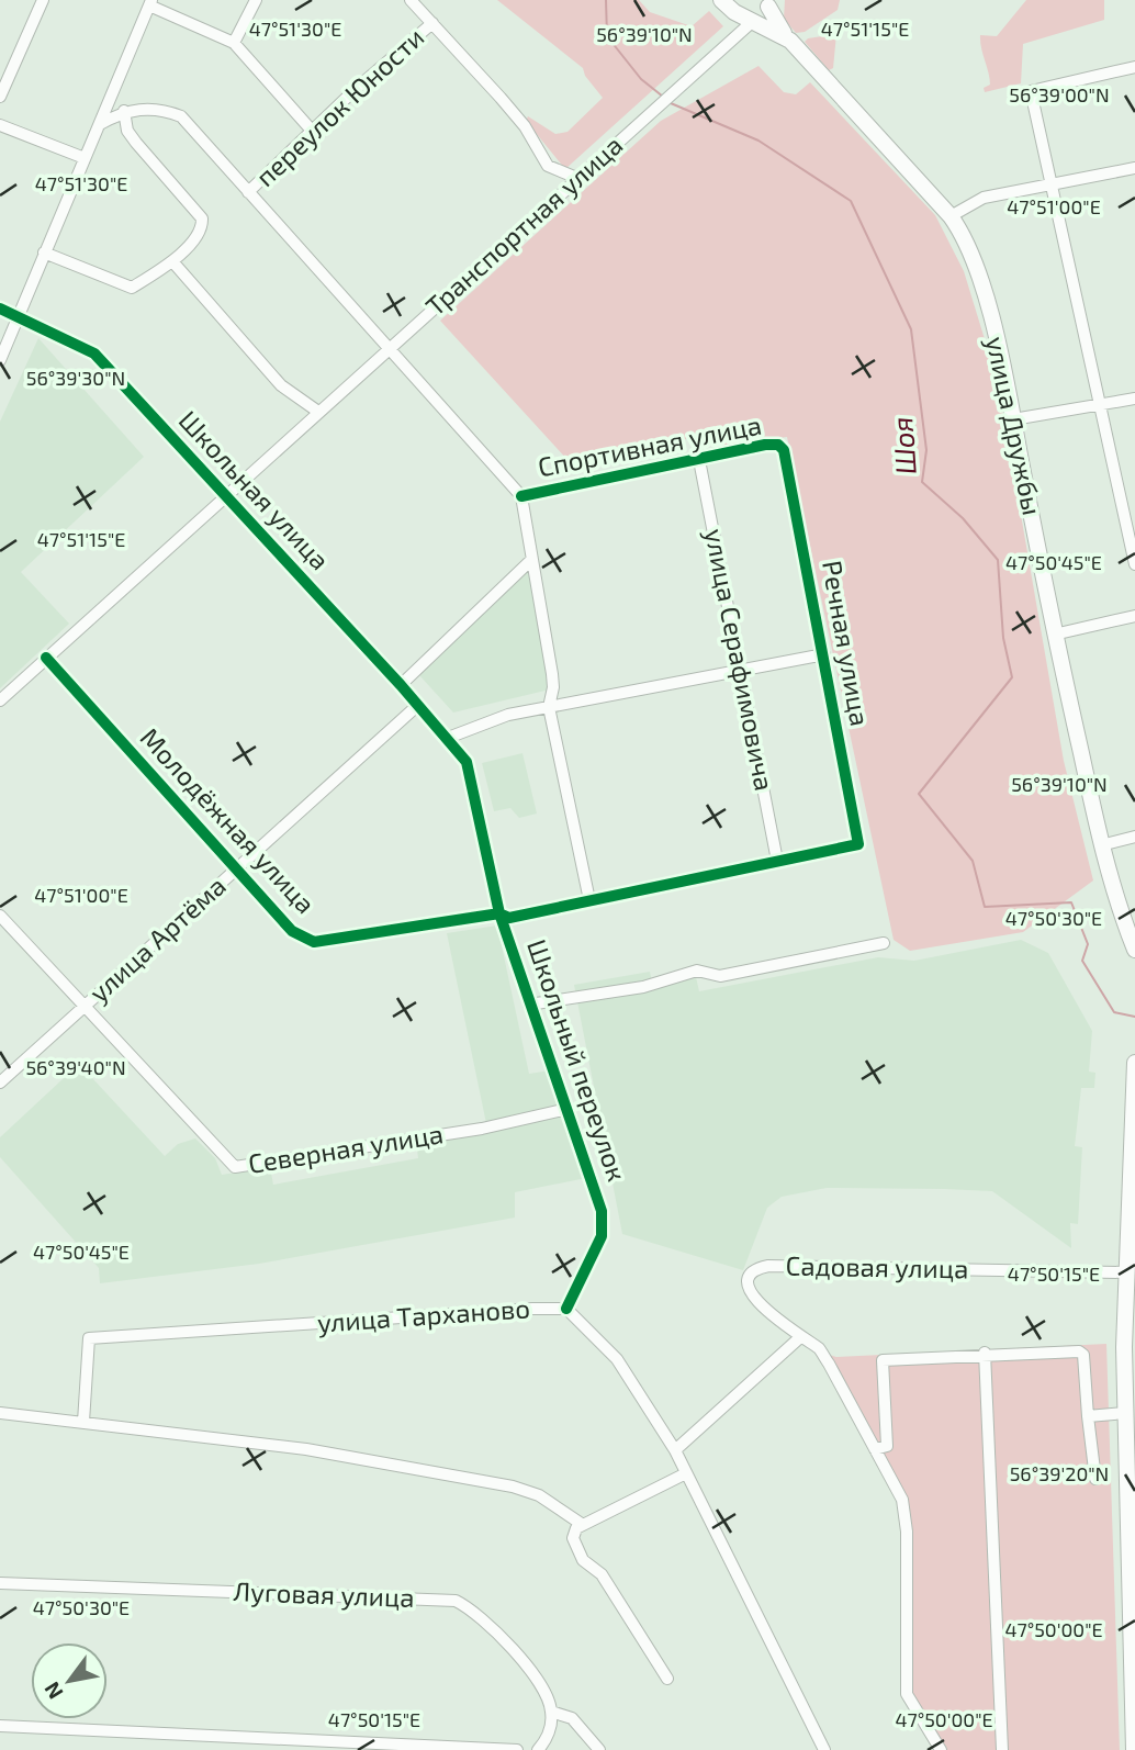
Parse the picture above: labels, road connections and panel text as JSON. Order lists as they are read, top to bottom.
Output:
{
  "streets": {
    "main road": ["Транспортная улица", "улица Дружбы"],
    "street": [
      "переулок Юности",
      "Спортивная улица",
      "Школьная улица",
      "Речная улица",
      "улица Серафимовича",
      "Молодёжная улица",
      "улица Артёма",
      "Школьный переулок",
      "Северная улица",
      "Садовая улица",
      "улица Тарханово",
      "Луговая улица"
    ]
  },
  "crossings": [
    ["переулок Юности", "Спортивная улица"],
    ["Транспортная улица", "улица Дружбы"],
    ["Транспортная улица", "Спортивная улица"],
    ["Транспортная улица", "Школьная улица"],
    ["Транспортная улица", "Молодёжная улица"],
    ["Спортивная улица", "Речная улица"],
    ["Спортивная улица", "улица Серафимовича"],
    ["Школьная улица", "улица Артёма"],
    ["Школьная улица", "Школьный переулок"],
    ["Речная улица", "Молодёжная улица"],
    ["улица Серафимовича", "Молодёжная улица"],
    ["Молодёжная улица", "улица Артёма"],
    ["Молодёжная улица", "Школьный переулок"],
    ["улица Артёма", "Северная улица"],
    ["Школьный переулок", "Северная улица"],
    ["Школьный переулок", "улица Тарханово"]
  ],
  "water": ["Шоя"],
  "north": "bottom left",
  "coordinates": [
    "47°51'15\"E",
    "47°51'30\"E",
    "56°39'10\"N",
    "56°39'00\"N",
    "47°51'00\"E",
    "56°39'30\"N",
    "47°50'45\"E",
    "47°50'30\"E",
    "56°39'40\"N",
    "47°50'15\"E",
    "56°39'20\"N",
    "47°50'00\"E"
  ]
}
